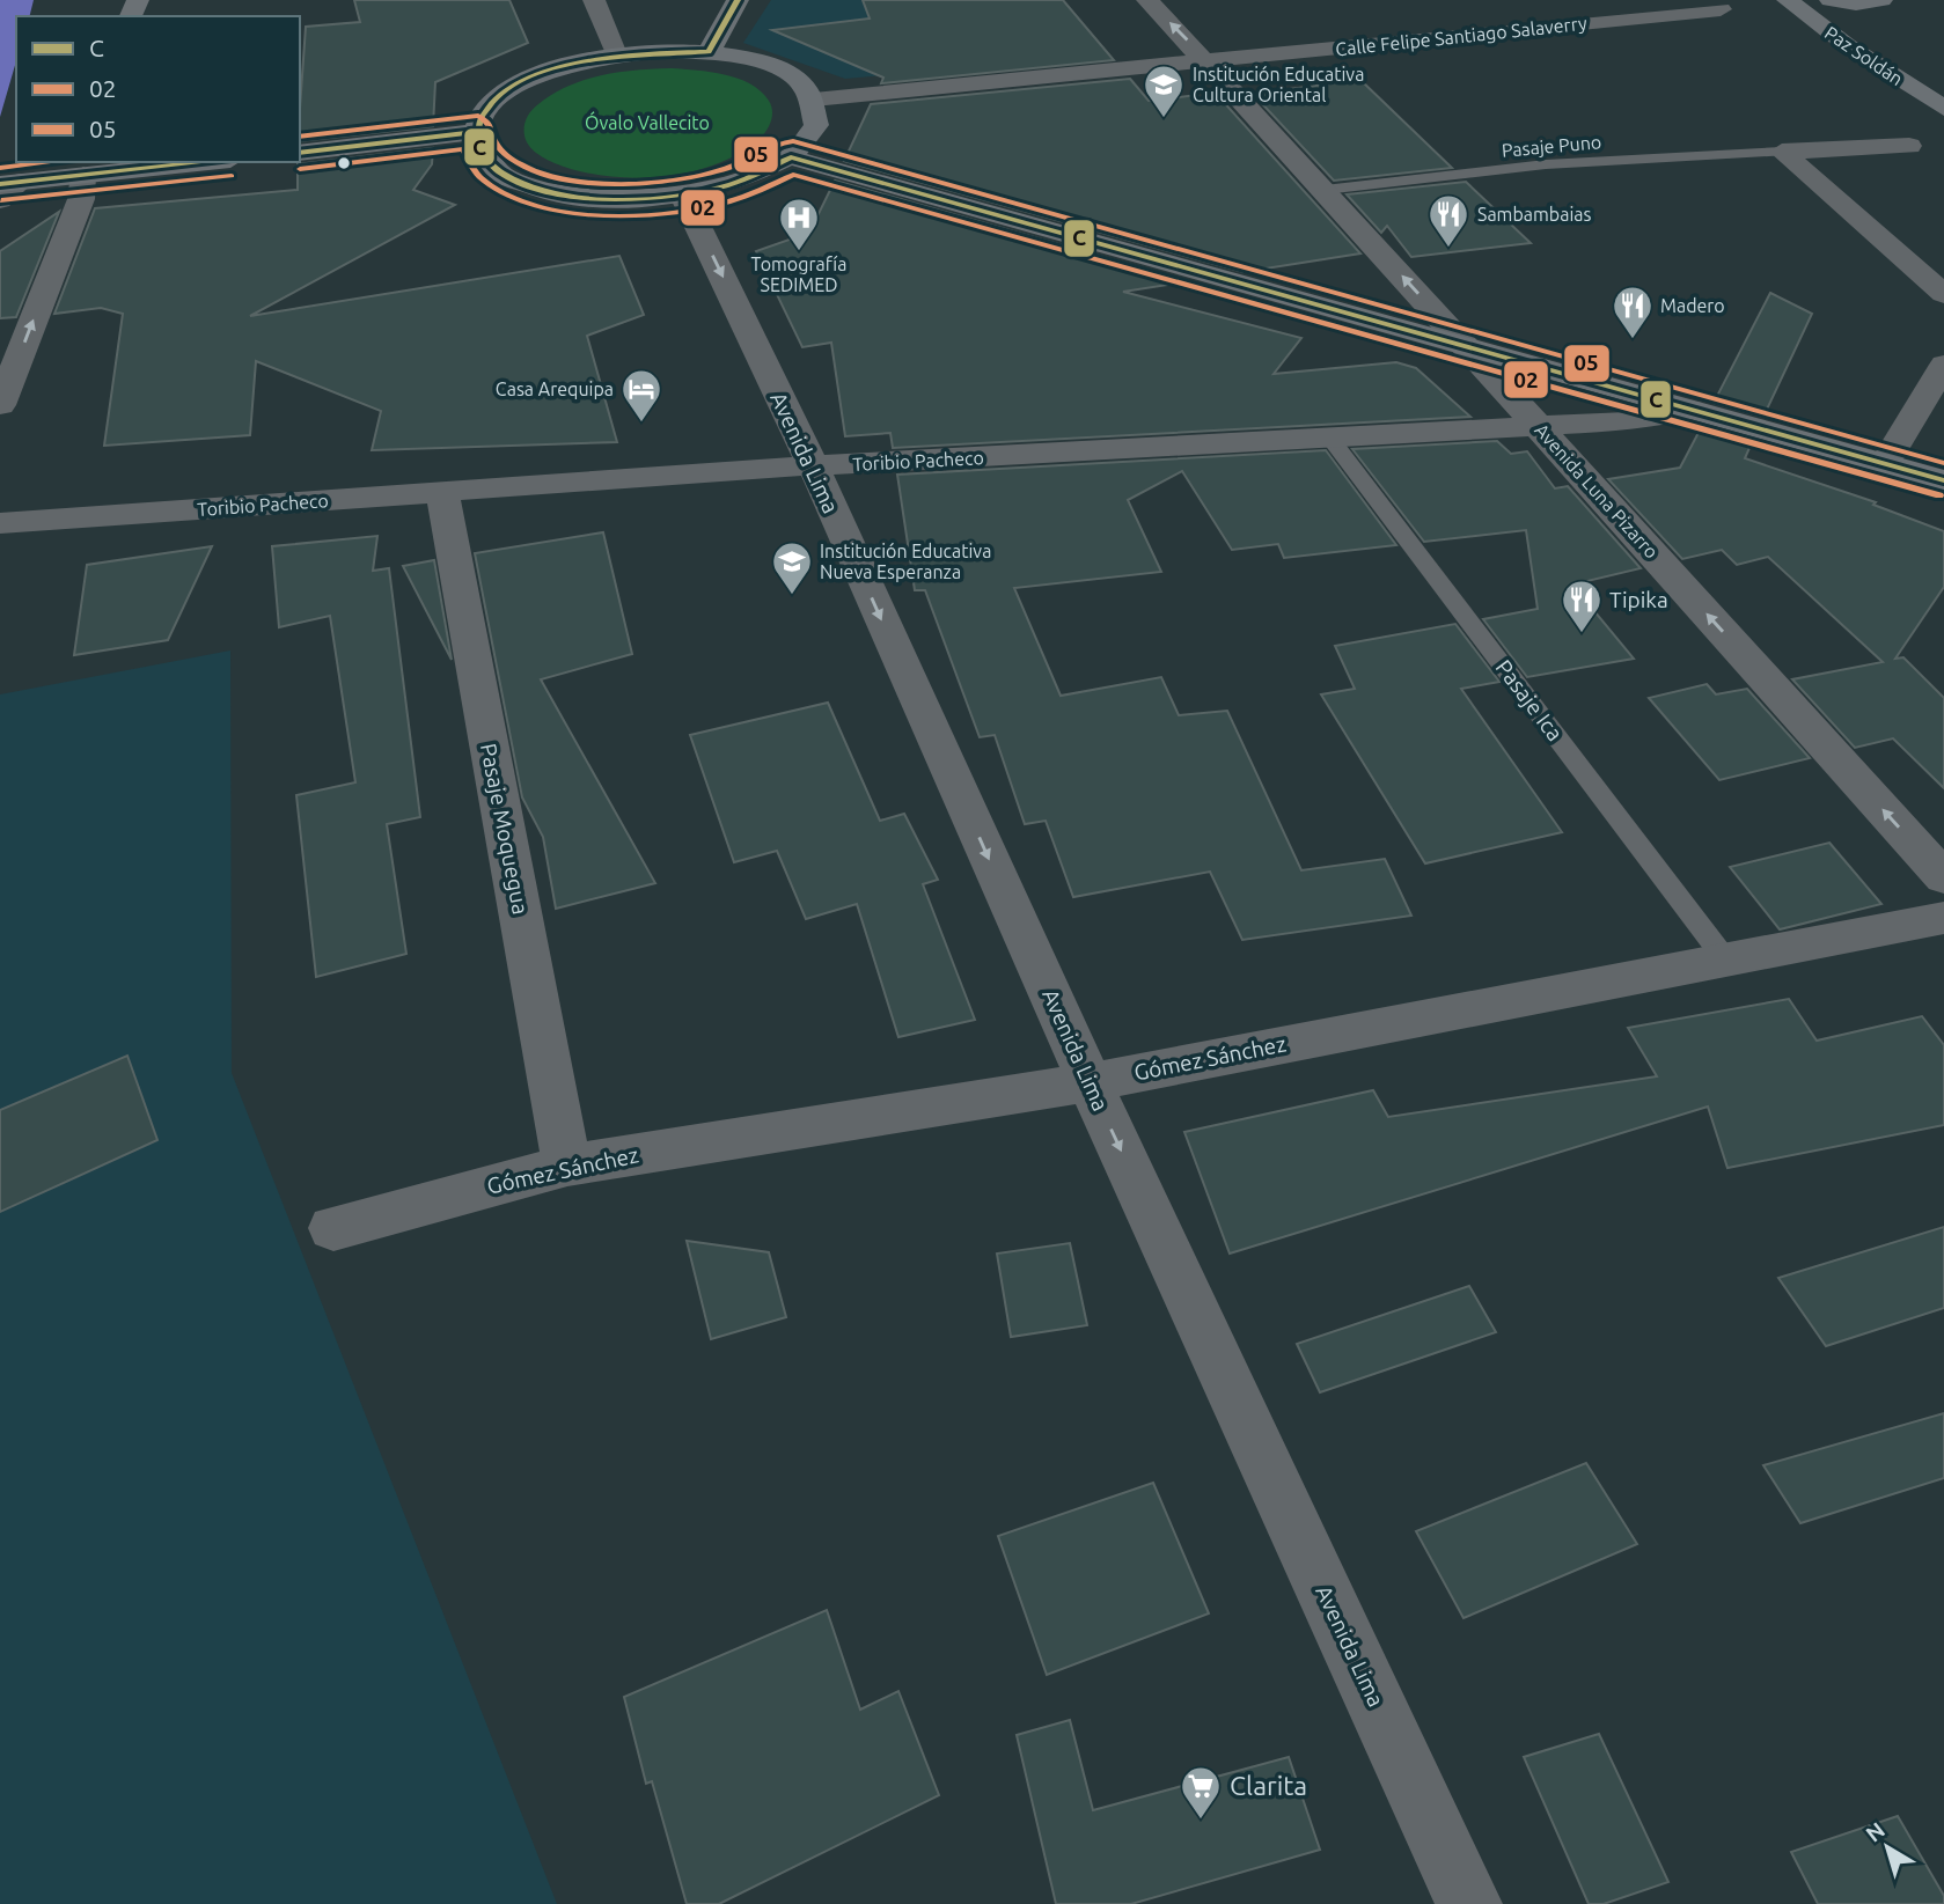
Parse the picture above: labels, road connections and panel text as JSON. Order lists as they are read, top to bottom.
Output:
{
  "streets": {
    "street": [
      "Calle Felipe Santiago Salaverry",
      "Paz Soldán",
      "Avenida Lima",
      "Toribio Pacheco",
      "Avenida Luna Pizarro",
      "Pasaje Moquegua",
      "Gómez Sánchez"
    ],
    "lane": ["Pasaje Puno", "Pasaje Ica"]
  },
  "crossings": [
    ["Calle Felipe Santiago Salaverry", "Avenida Luna Pizarro"],
    ["Pasaje Puno", "Avenida Luna Pizarro"],
    ["Avenida Lima", "Toribio Pacheco"],
    ["Avenida Lima", "Gómez Sánchez"],
    ["Toribio Pacheco", "Avenida Luna Pizarro"],
    ["Toribio Pacheco", "Pasaje Ica"],
    ["Toribio Pacheco", "Pasaje Moquegua"],
    ["Pasaje Ica", "Gómez Sánchez"],
    ["Pasaje Moquegua", "Gómez Sánchez"]
  ],
  "one_way": ["Avenida Lima", "Avenida Luna Pizarro"],
  "parks": ["Óvalo Vallecito"],
  "places": {
    "school or university": ["Institución Educativa Cultura Oriental", "Institución Educativa Nueva Esperanza"],
    "restaurant": ["Sambambaias", "Madero", "Tipika"],
    "hospital": ["Tomografía SEDIMED"],
    "hotel": ["Casa Arequipa"],
    "supermarket": ["Clarita"]
  },
  "lines": ["transit line C", "transit line 05", "transit line 02"],
  "legend": ["C", "02", "05"],
  "north": "top left"
}
